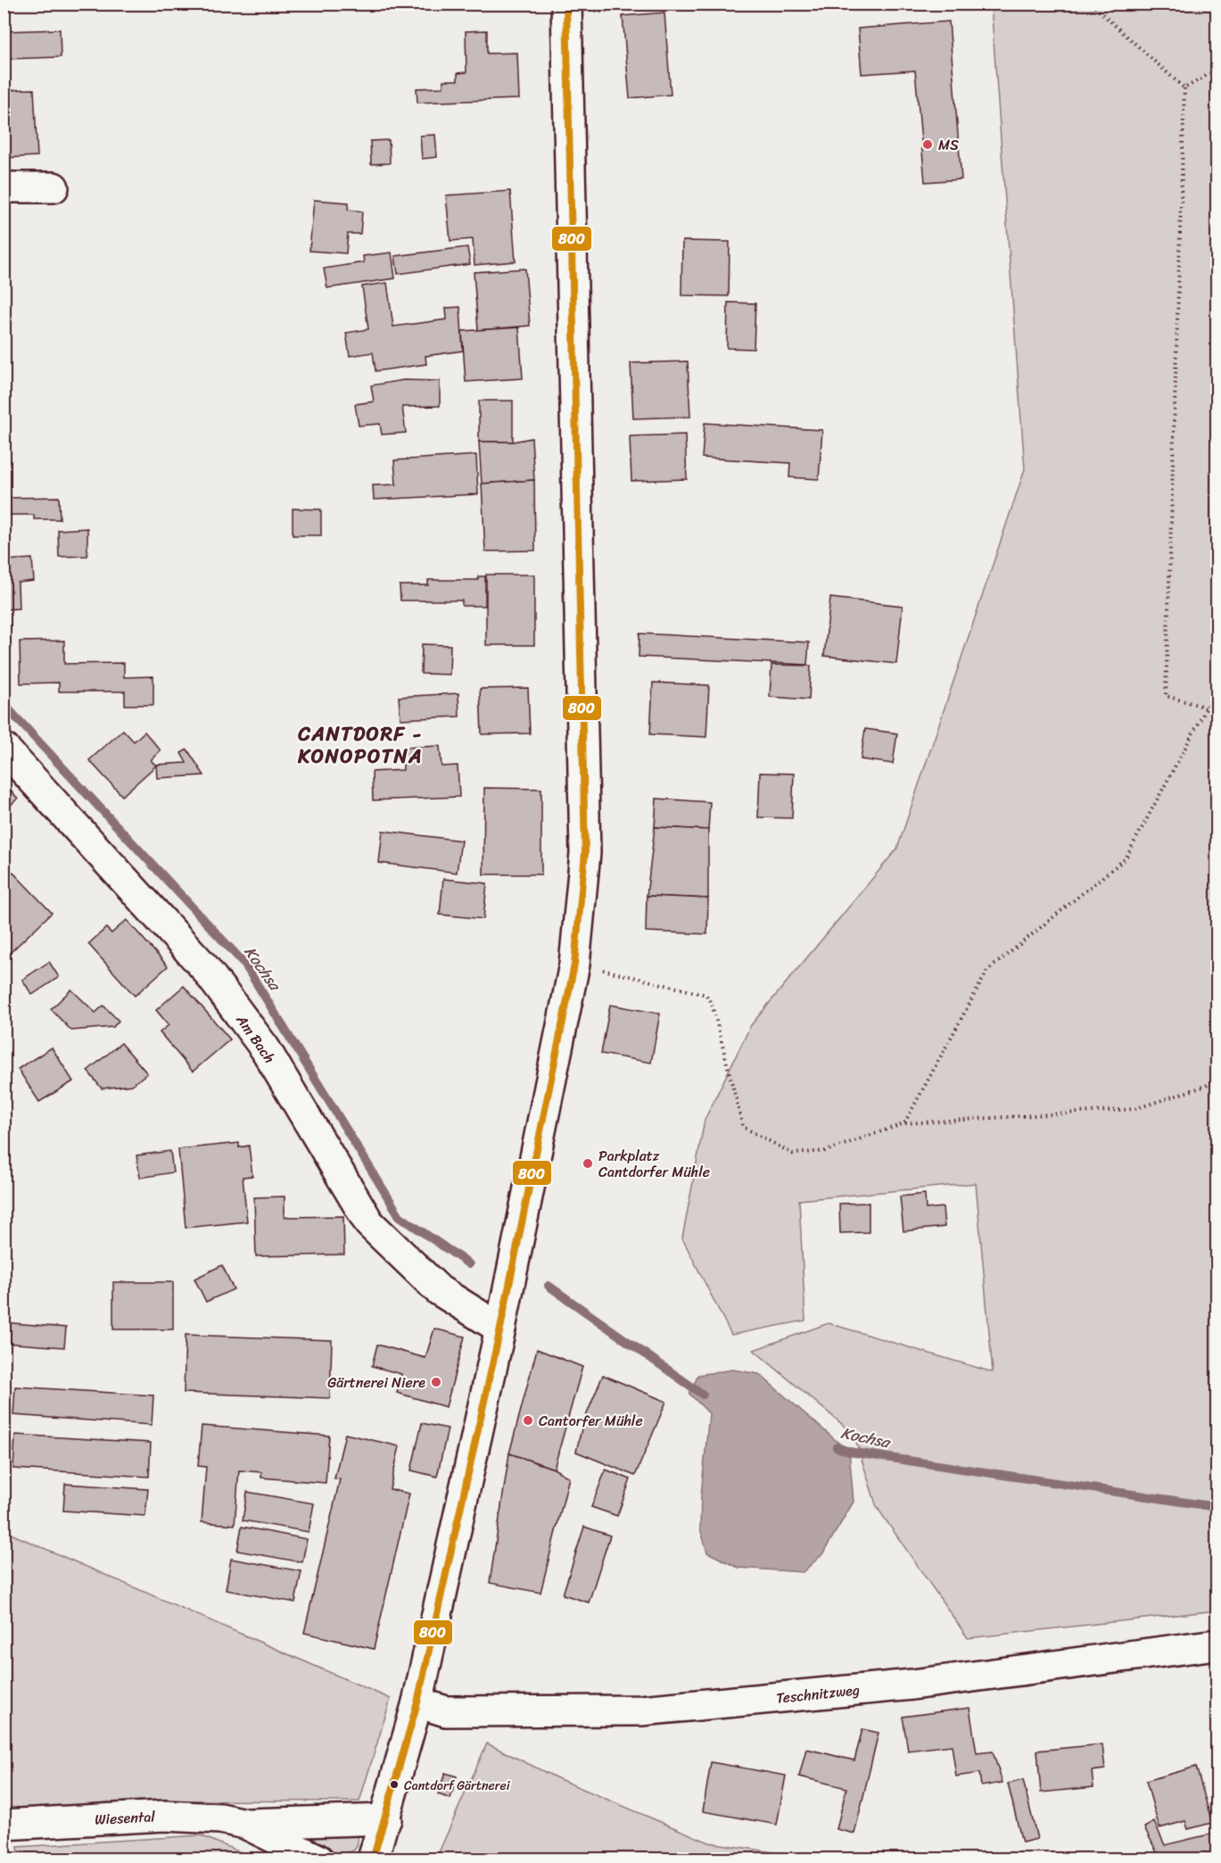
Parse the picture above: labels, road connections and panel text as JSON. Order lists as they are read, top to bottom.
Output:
{
  "streets": {
    "street": ["Am Bach", "Teschnitzweg", "Wiesental"]
  },
  "districts": ["CANTDORF - KONOPOTNA"],
  "water": ["Kochsa"],
  "places": [
    "MS",
    "Parkplatz Cantdorfer Mühle",
    "Gärtnerei Niere",
    "Cantorfer Mühle",
    "Cantdorf Gärtnerei"
  ],
  "lines": ["transit line 800"]
}
